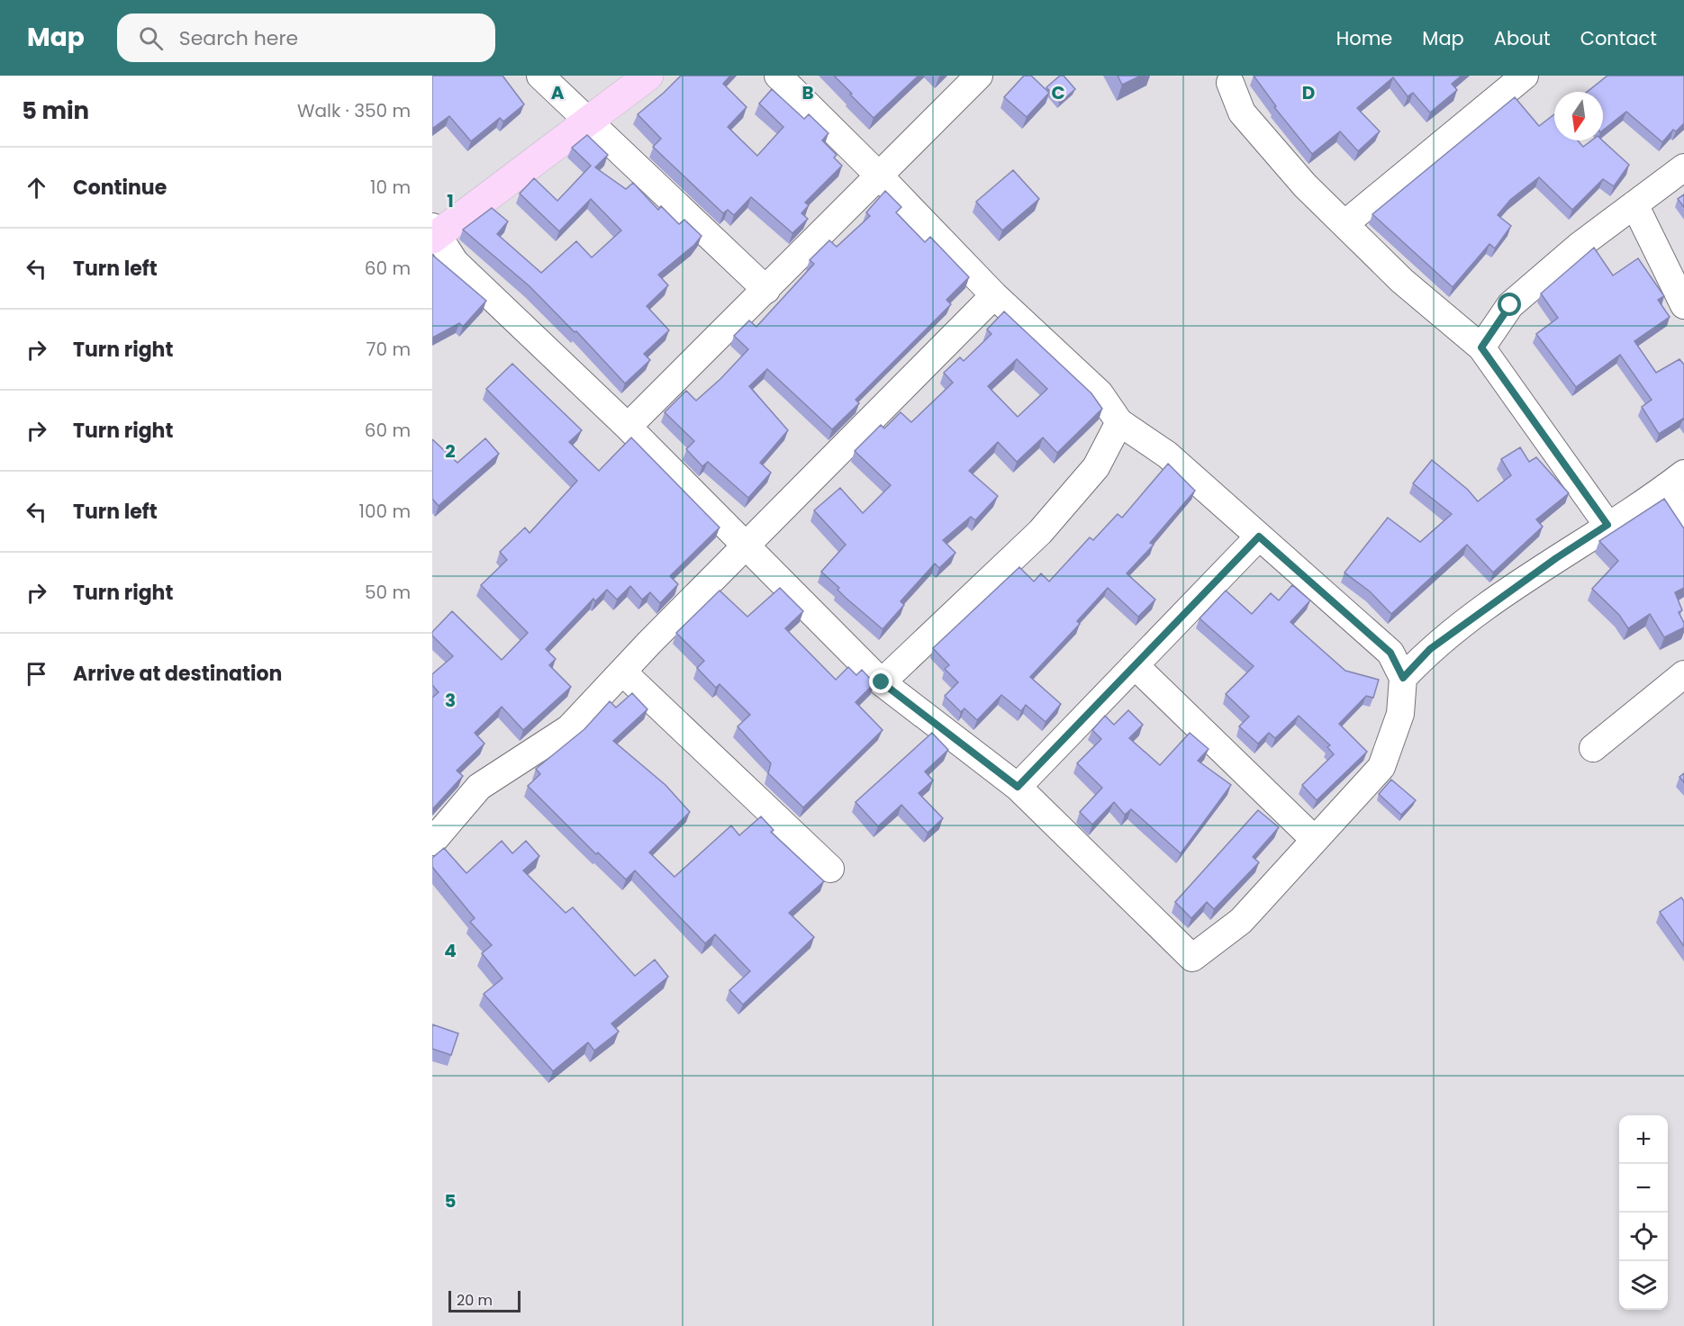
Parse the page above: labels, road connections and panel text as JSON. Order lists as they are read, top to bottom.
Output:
{
  "scale_bar": "20 m",
  "north": "bottom",
  "page": {
    "header": "Map",
    "search": "Search here",
    "nav": [
      "Home",
      "Map",
      "About",
      "Contact"
    ],
    "heading": ["5 min", "Walk · 350 m"],
    "list": [
      ["Continue", "10 m"],
      ["Turn left", "60 m"],
      ["Turn right", "70 m"],
      ["Turn right", "60 m"],
      ["Turn left", "100 m"],
      ["Turn right", "50 m"],
      "Arrive at destination"
    ],
    "map_buttons": ["+", "−"],
    "scale": "20 m"
  },
  "grid": {
    "columns": [
      "A",
      "B",
      "C",
      "D"
    ],
    "rows": [
      "1",
      "2",
      "3",
      "4",
      "5"
    ]
  }
}
